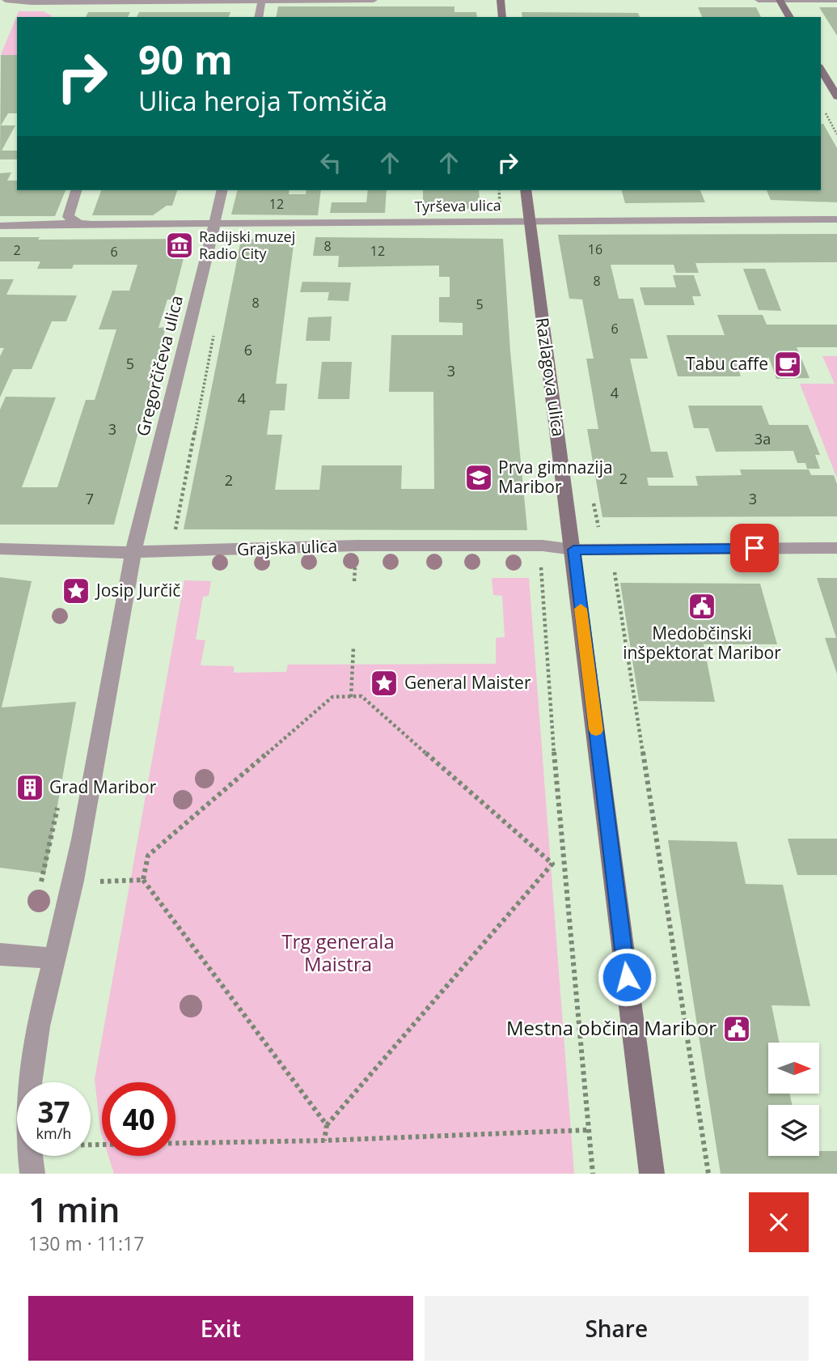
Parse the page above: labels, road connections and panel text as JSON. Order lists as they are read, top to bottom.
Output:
{
  "streets": {
    "street": [
      "Tyrševa ulica",
      "Gregorčičeva ulica",
      "Razlagova ulica",
      "Grajska ulica"
    ]
  },
  "crossings": [
    ["Tyrševa ulica", "Gregorčičeva ulica"],
    ["Tyrševa ulica", "Razlagova ulica"],
    ["Gregorčičeva ulica", "Grajska ulica"],
    ["Razlagova ulica", "Grajska ulica"]
  ],
  "parks": ["Trg generala Maistra"],
  "places": {
    "museum": ["Radijski muzej Radio City"],
    "cafe": ["Tabu caffe"],
    "school or university": ["Prva gimnazija Maribor"],
    "place": ["Josip Jurčič", "General Maister"],
    "public building": ["Medobčinski inšpektorat Maribor", "Mestna občina Maribor"],
    "building": ["Grad Maribor"]
  },
  "house_numbers": [
    "12",
    "8",
    "16",
    "2",
    "12",
    "6",
    "8",
    "8",
    "5",
    "6",
    "6",
    "5",
    "3",
    "4",
    "4",
    "3",
    "3a",
    "2",
    "2",
    "7",
    "3"
  ],
  "north": "right",
  "page": {
    "turn": ["90 m", "Ulica heroja Tomšiča"],
    "speed": "37 km/h",
    "limit": "40",
    "heading": ["1 min", "130 m · 11:17"],
    "buttons": ["Exit", "Share"]
  }
}
